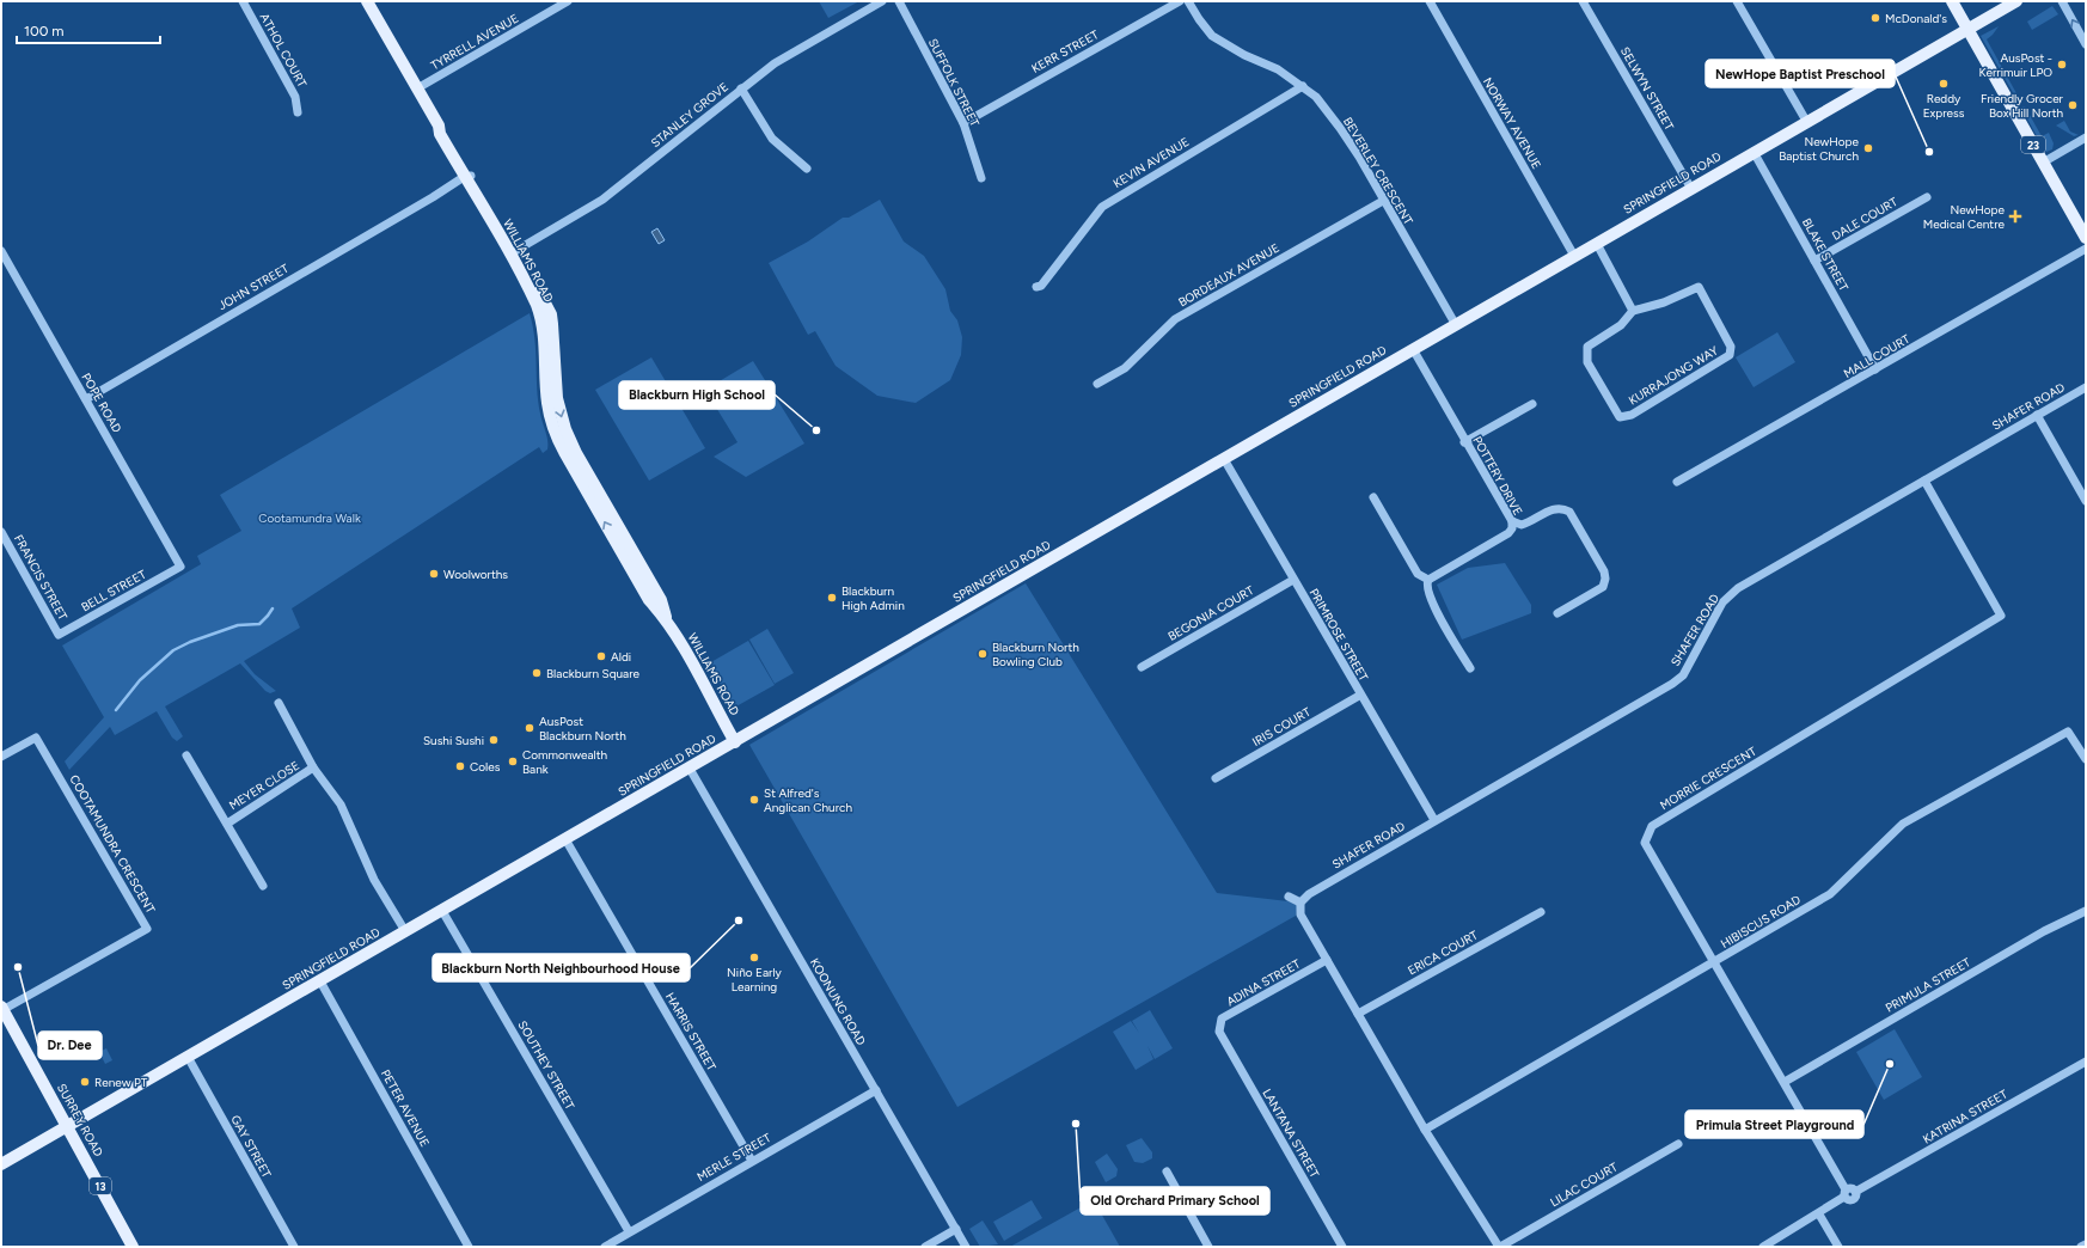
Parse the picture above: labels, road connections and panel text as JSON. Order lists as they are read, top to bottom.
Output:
{
  "streets": {
    "main road": [
      "23",
      "SPRINGFIELD ROAD",
      "WILLIAMS ROAD",
      "SURREY ROAD",
      "13"
    ],
    "street": [
      "TYRRELL AVENUE",
      "ATHOL COURT",
      "KERR STREET",
      "SUFFOLK STREET",
      "SELWYN STREET",
      "STANLEY GROVE",
      "NORWAY AVENUE",
      "KEVIN AVENUE",
      "BEVERLEY CRESCENT",
      "DALE COURT",
      "BLAKE STREET",
      "BORDEAUX AVENUE",
      "JOHN STREET",
      "MALL COURT",
      "KURRAJONG WAY",
      "POPE ROAD",
      "SHAFER ROAD",
      "POTTERY DRIVE",
      "FRANCIS STREET",
      "BELL STREET",
      "BEGONIA COURT",
      "PRIMROSE STREET",
      "IRIS COURT",
      "MORRIE CRESCENT",
      "MEYER CLOSE",
      "COOTAMUNDRA CRESCENT",
      "HIBISCUS ROAD",
      "ERICA COURT",
      "ADINA STREET",
      "PRIMULA STREET",
      "KOONUNG ROAD",
      "HARRIS STREET",
      "SOUTHEY STREET",
      "PETER AVENUE",
      "KATRINA STREET",
      "LANTANA STREET",
      "GAY STREET",
      "MERLE STREET",
      "LILAC COURT"
    ]
  },
  "crossings": [
    ["TYRRELL AVENUE", "WILLIAMS ROAD"],
    ["KERR STREET", "SUFFOLK STREET"],
    ["SELWYN STREET", "SPRINGFIELD ROAD"],
    ["STANLEY GROVE", "WILLIAMS ROAD"],
    ["NORWAY AVENUE", "SPRINGFIELD ROAD"],
    ["23", "SPRINGFIELD ROAD"],
    ["KEVIN AVENUE", "BEVERLEY CRESCENT"],
    ["BEVERLEY CRESCENT", "SPRINGFIELD ROAD"],
    ["BEVERLEY CRESCENT", "BORDEAUX AVENUE"],
    ["SPRINGFIELD ROAD", "BLAKE STREET"],
    ["SPRINGFIELD ROAD", "WILLIAMS ROAD"],
    ["SPRINGFIELD ROAD", "POTTERY DRIVE"],
    ["SPRINGFIELD ROAD", "PRIMROSE STREET"],
    ["SPRINGFIELD ROAD", "KOONUNG ROAD"],
    ["SPRINGFIELD ROAD", "HARRIS STREET"],
    ["SPRINGFIELD ROAD", "SOUTHEY STREET"],
    ["SPRINGFIELD ROAD", "PETER AVENUE"],
    ["SPRINGFIELD ROAD", "SURREY ROAD"],
    ["SPRINGFIELD ROAD", "GAY STREET"],
    ["DALE COURT", "BLAKE STREET"],
    ["BLAKE STREET", "MALL COURT"],
    ["WILLIAMS ROAD", "JOHN STREET"],
    ["JOHN STREET", "POPE ROAD"],
    ["POPE ROAD", "BELL STREET"],
    ["SHAFER ROAD", "PRIMROSE STREET"],
    ["SHAFER ROAD", "MORRIE CRESCENT"],
    ["FRANCIS STREET", "BELL STREET"],
    ["BEGONIA COURT", "PRIMROSE STREET"],
    ["PRIMROSE STREET", "IRIS COURT"],
    ["MORRIE CRESCENT", "HIBISCUS ROAD"],
    ["MORRIE CRESCENT", "PRIMULA STREET"],
    ["MORRIE CRESCENT", "KATRINA STREET"],
    ["COOTAMUNDRA CRESCENT", "SURREY ROAD"],
    ["ADINA STREET", "LANTANA STREET"],
    ["KOONUNG ROAD", "MERLE STREET"],
    ["HARRIS STREET", "MERLE STREET"],
    ["SOUTHEY STREET", "MERLE STREET"]
  ],
  "parks": ["Cootamundra Walk"],
  "places": {
    "other": [
      "McDonald's",
      "AusPost - Kerrimuir LPO",
      "Reddy Express",
      "Friendly Grocer Box Hill North",
      "NewHope Baptist Church",
      "NewHope Baptist Preschool",
      "Blackburn High School",
      "Woolworths",
      "Blackburn High Admin",
      "Blackburn North Bowling Club",
      "Aldi",
      "Blackburn Square",
      "AusPost Blackburn North",
      "Sushi Sushi",
      "Commonwealth Bank",
      "Coles",
      "St Alfred's Anglican Church",
      "Blackburn North Neighbourhood House",
      "Niño Early Learning",
      "Dr. Dee",
      "Primula Street Playground",
      "Renew PT",
      "Old Orchard Primary School"
    ],
    "health": ["NewHope Medical Centre"]
  },
  "scale_bar": "100 m"
}
